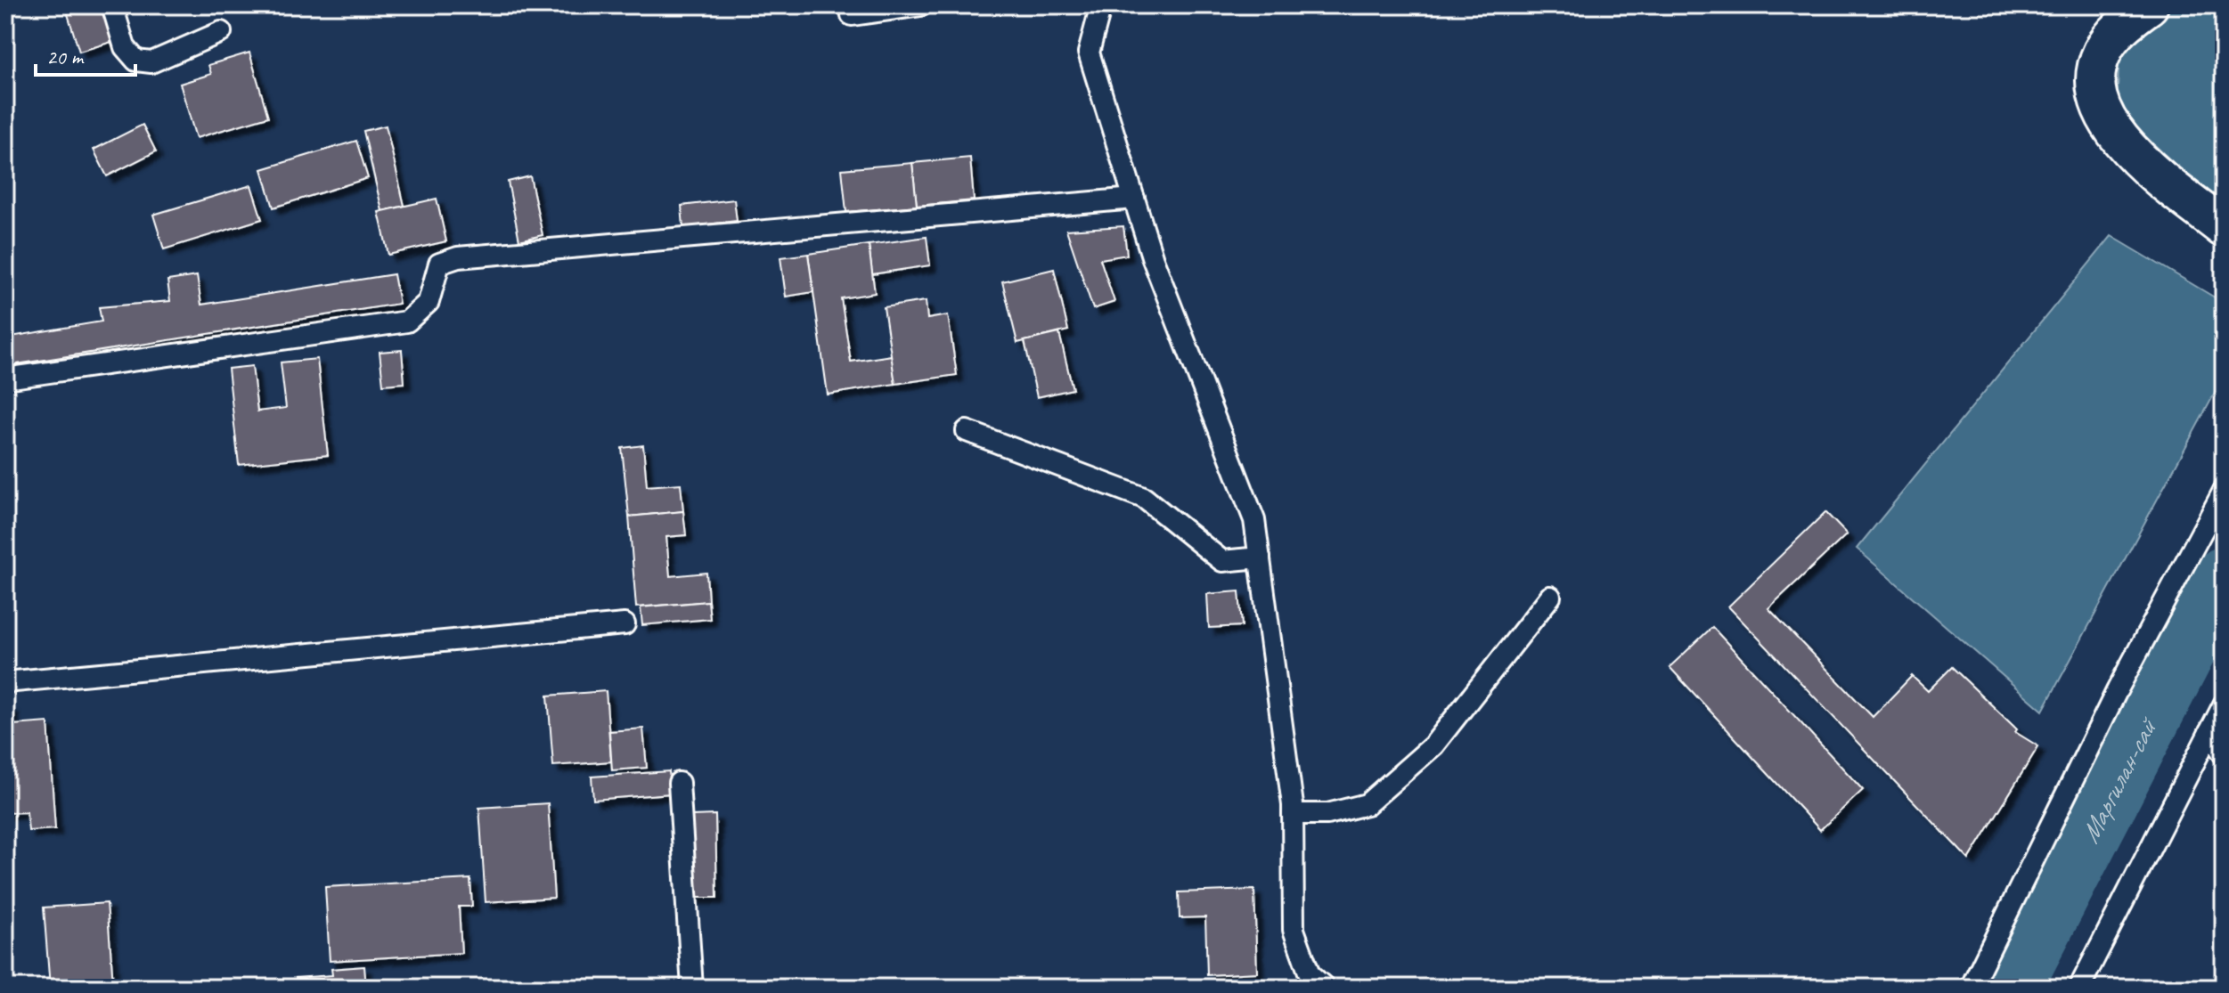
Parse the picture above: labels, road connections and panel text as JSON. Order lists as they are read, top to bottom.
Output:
{
  "water": ["Маргилан-сай"],
  "scale_bar": "20 m"
}
